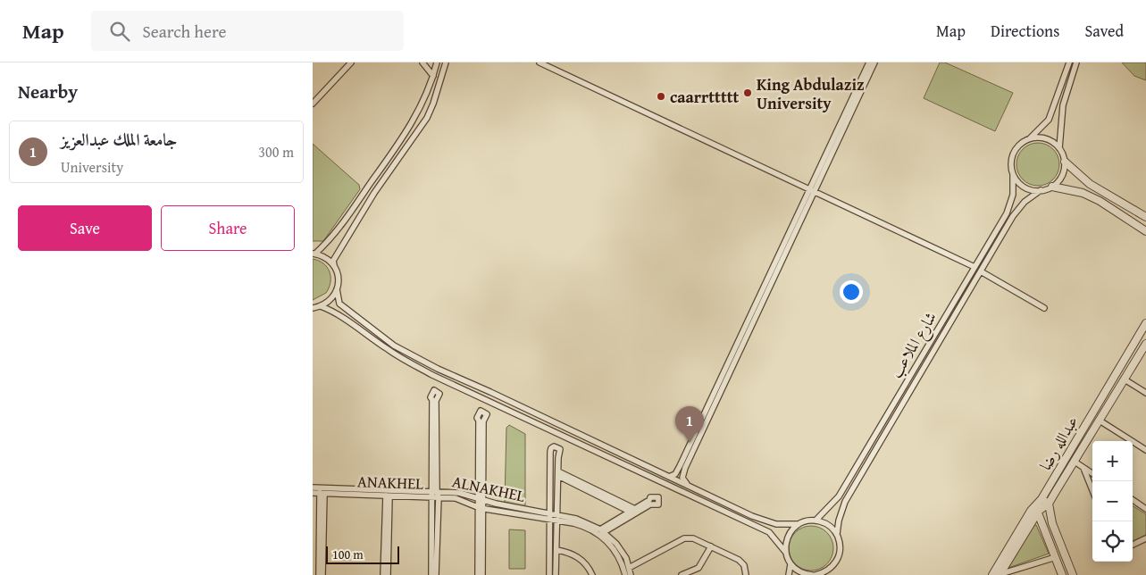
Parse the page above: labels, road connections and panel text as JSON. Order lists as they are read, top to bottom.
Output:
{
  "streets": {
    "street": [
      "شارع الملاعب",
      "عبدالله رضا",
      "ANAKHEL",
      "ALNAKHEL"
    ]
  },
  "crossings": [
    ["ANAKHEL", "ALNAKHEL"]
  ],
  "places": ["King Abdulaziz University", "caarrttttt"],
  "scale_bar": "100 m",
  "page": {
    "header": "Map",
    "search": "Search here",
    "nav": ["Map", "Directions", "Saved"],
    "heading": "Nearby",
    "list": [
      {
        "mark": "1",
        "name": "جامعة الملك عبدالعزيز",
        "note": "University",
        "value": "300 m"
      }
    ],
    "buttons": ["Save", "Share"],
    "pins": "1",
    "map_buttons": ["+", "−"],
    "scale": "100 m"
  }
}
